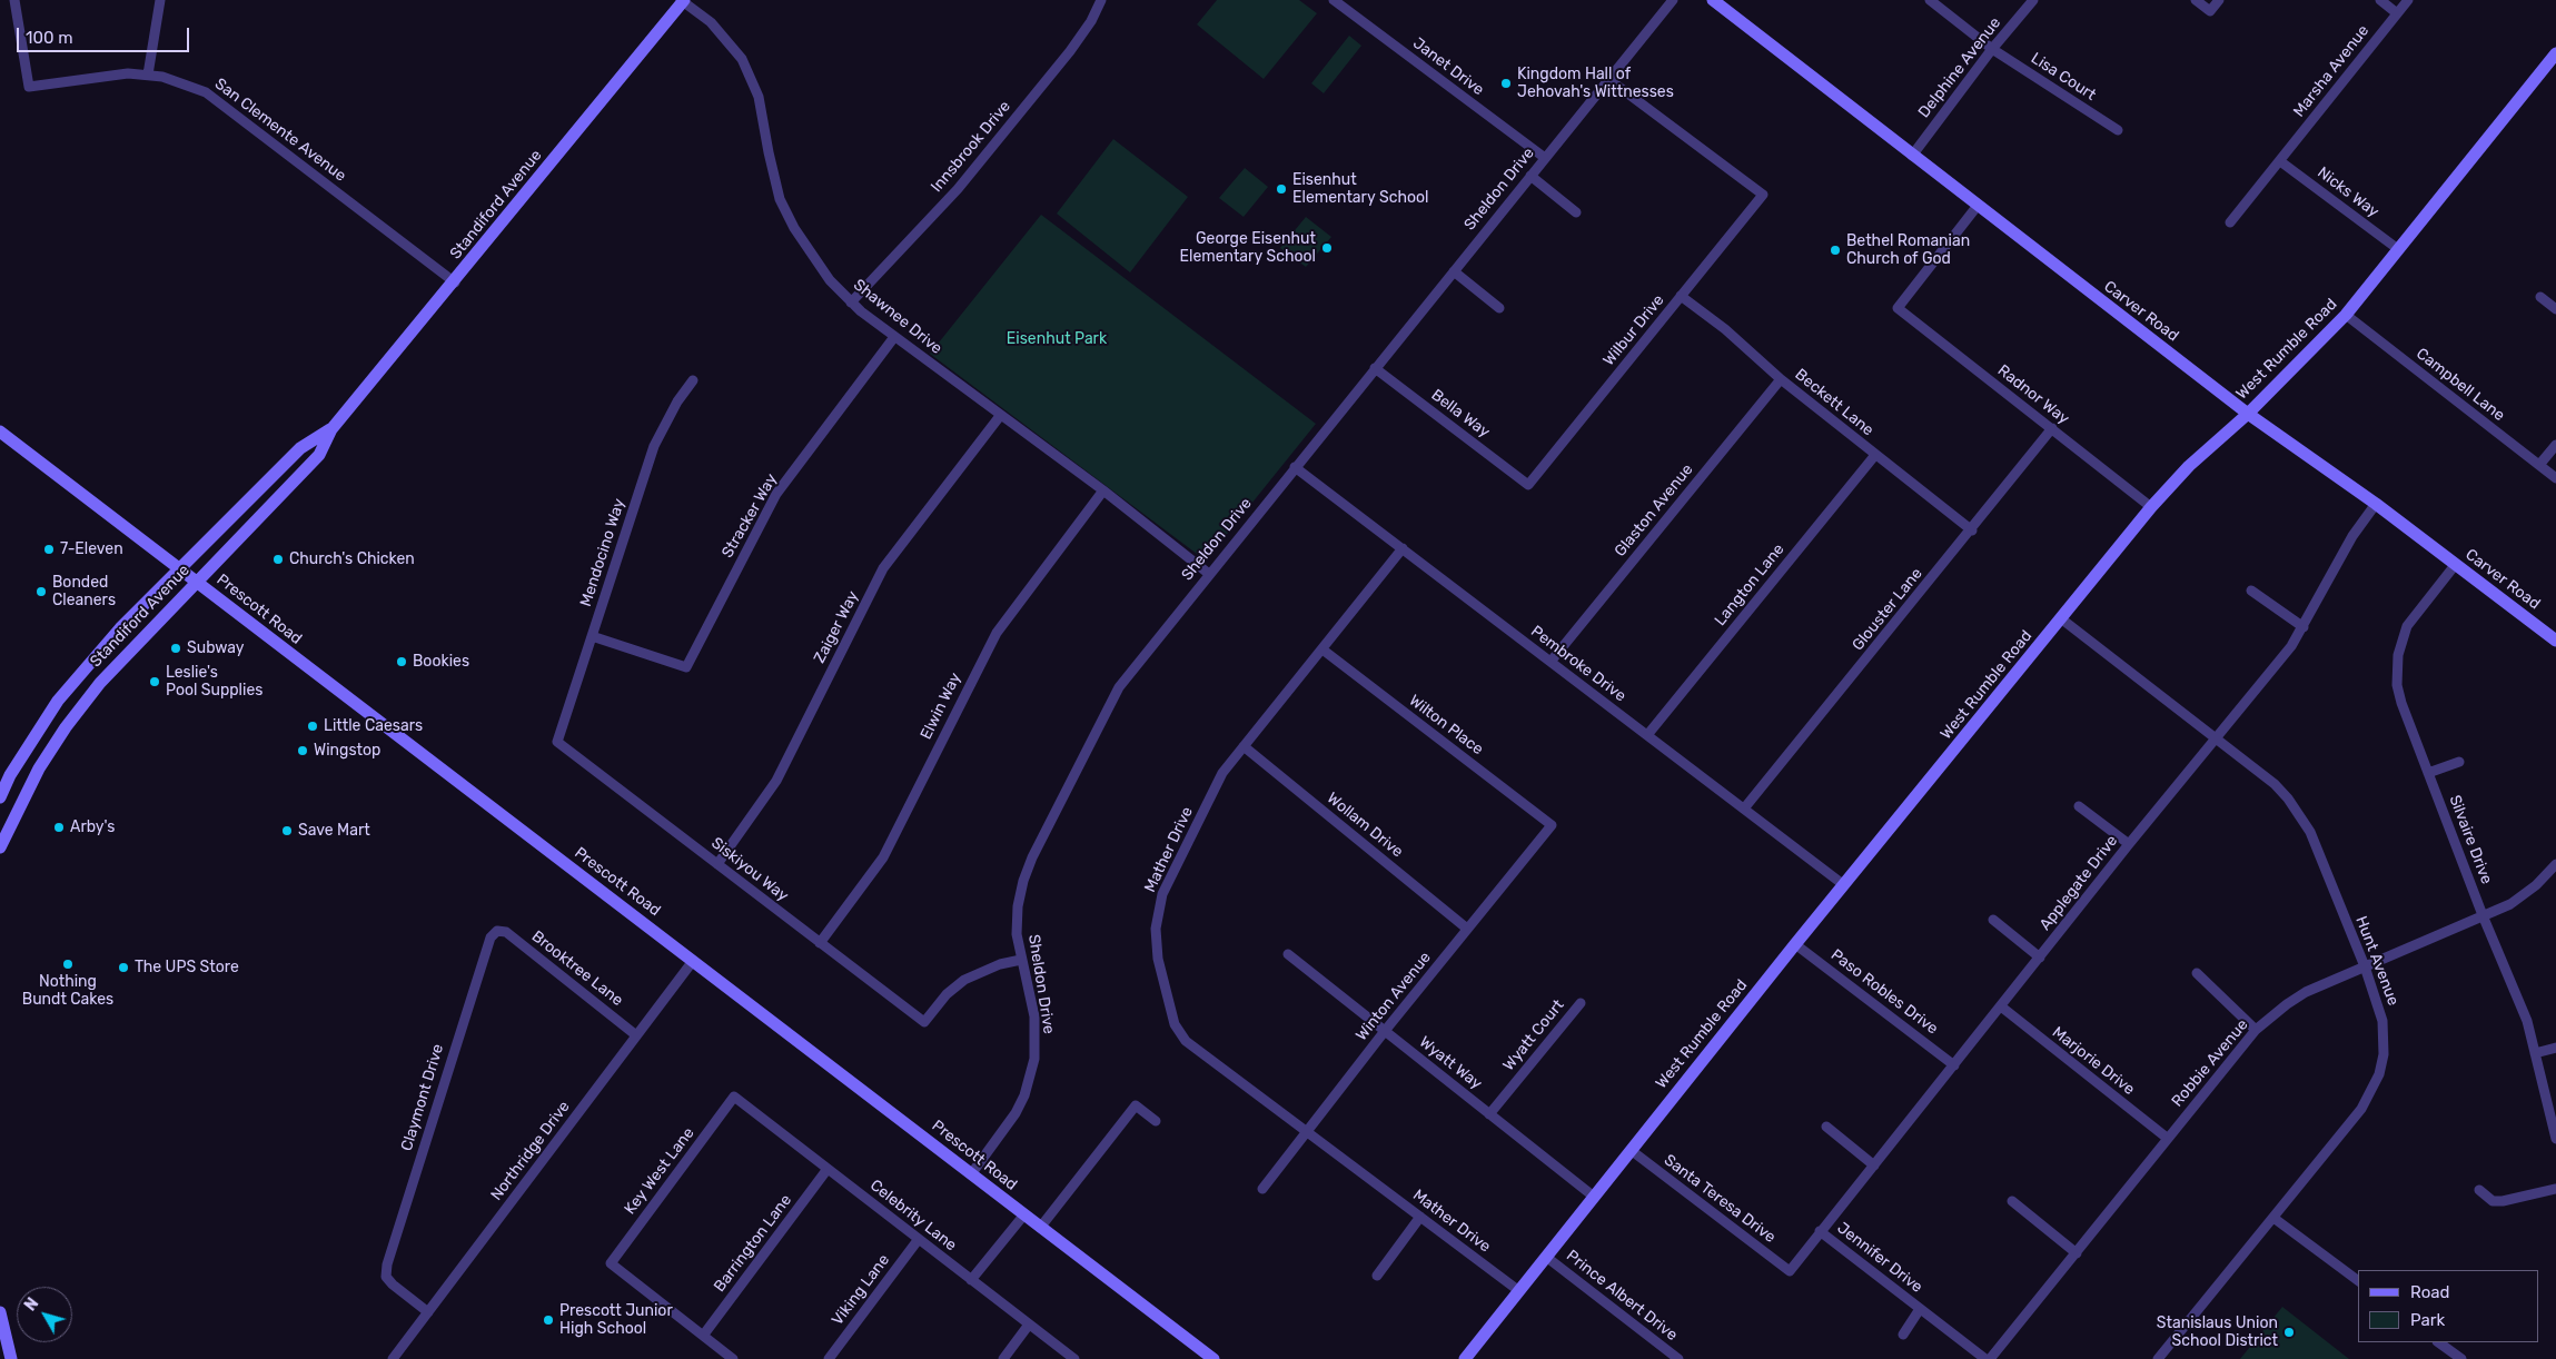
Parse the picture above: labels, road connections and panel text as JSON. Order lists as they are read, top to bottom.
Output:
{
  "streets": {
    "main road": [
      "Standiford Avenue",
      "Carver Road",
      "West Rumble Road",
      "Prescott Road"
    ],
    "street": [
      "Janet Drive",
      "Delphine Avenue",
      "Marsha Avenue",
      "Lisa Court",
      "San Clemente Avenue",
      "Innsbrook Drive",
      "Sheldon Drive",
      "Nicks Way",
      "Shawnee Drive",
      "Wilbur Drive",
      "Campbell Lane",
      "Radnor Way",
      "Beckett Lane",
      "Bella Way",
      "Glaston Avenue",
      "Stracker Way",
      "Mendocino Way",
      "Langton Lane",
      "Glouster Lane",
      "Zaiger Way",
      "Pembroke Drive",
      "Elwin Way",
      "Wilton Place",
      "Wollam Drive",
      "Silvaire Drive",
      "Mather Drive",
      "Siskiyou Way",
      "Applegate Drive",
      "Hunt Avenue",
      "Brooktree Lane",
      "Paso Robles Drive",
      "Winton Avenue",
      "Wyatt Court",
      "Marjorie Drive",
      "Wyatt Way",
      "Robbie Avenue",
      "Claymont Drive",
      "Northridge Drive",
      "Key West Lane",
      "Santa Teresa Drive",
      "Celebrity Lane",
      "Barrington Lane",
      "Jennifer Drive",
      "Viking Lane",
      "Prince Albert Drive"
    ]
  },
  "crossings": [
    ["Janet Drive", "Sheldon Drive"],
    ["Delphine Avenue", "Lisa Court"],
    ["Delphine Avenue", "Carver Road"],
    ["Marsha Avenue", "Nicks Way"],
    ["San Clemente Avenue", "Standiford Avenue"],
    ["Innsbrook Drive", "Shawnee Drive"],
    ["Sheldon Drive", "Shawnee Drive"],
    ["Sheldon Drive", "Wilbur Drive"],
    ["Sheldon Drive", "Bella Way"],
    ["Sheldon Drive", "Prescott Road"],
    ["Sheldon Drive", "Pembroke Drive"],
    ["Sheldon Drive", "Siskiyou Way"],
    ["Nicks Way", "West Rumble Road"],
    ["Standiford Avenue", "Shawnee Drive"],
    ["Standiford Avenue", "Prescott Road"],
    ["Carver Road", "West Rumble Road"],
    ["Carver Road", "Radnor Way"],
    ["Carver Road", "Silvaire Drive"],
    ["Carver Road", "Applegate Drive"],
    ["Shawnee Drive", "Stracker Way"],
    ["Shawnee Drive", "Zaiger Way"],
    ["Shawnee Drive", "Elwin Way"],
    ["Wilbur Drive", "Beckett Lane"],
    ["Wilbur Drive", "Bella Way"],
    ["West Rumble Road", "Campbell Lane"],
    ["West Rumble Road", "Radnor Way"],
    ["West Rumble Road", "Pembroke Drive"],
    ["West Rumble Road", "Mather Drive"],
    ["West Rumble Road", "Hunt Avenue"],
    ["West Rumble Road", "Paso Robles Drive"],
    ["West Rumble Road", "Wyatt Way"],
    ["West Rumble Road", "Santa Teresa Drive"],
    ["West Rumble Road", "Prince Albert Drive"],
    ["Radnor Way", "Glouster Lane"],
    ["Beckett Lane", "Glaston Avenue"],
    ["Beckett Lane", "Langton Lane"],
    ["Beckett Lane", "Glouster Lane"],
    ["Glaston Avenue", "Pembroke Drive"],
    ["Stracker Way", "Mendocino Way"],
    ["Mendocino Way", "Siskiyou Way"],
    ["Langton Lane", "Pembroke Drive"],
    ["Prescott Road", "Northridge Drive"],
    ["Glouster Lane", "Pembroke Drive"],
    ["Zaiger Way", "Siskiyou Way"],
    ["Pembroke Drive", "Mather Drive"],
    ["Elwin Way", "Siskiyou Way"],
    ["Wilton Place", "Mather Drive"],
    ["Wilton Place", "Winton Avenue"],
    ["Wollam Drive", "Mather Drive"],
    ["Wollam Drive", "Winton Avenue"],
    ["Silvaire Drive", "Robbie Avenue"],
    ["Mather Drive", "Winton Avenue"],
    ["Applegate Drive", "Hunt Avenue"],
    ["Applegate Drive", "Paso Robles Drive"],
    ["Applegate Drive", "Marjorie Drive"],
    ["Applegate Drive", "Santa Teresa Drive"],
    ["Applegate Drive", "Jennifer Drive"],
    ["Hunt Avenue", "Robbie Avenue"],
    ["Brooktree Lane", "Claymont Drive"],
    ["Brooktree Lane", "Northridge Drive"],
    ["Winton Avenue", "Wyatt Way"],
    ["Wyatt Court", "Wyatt Way"],
    ["Marjorie Drive", "Robbie Avenue"],
    ["Claymont Drive", "Northridge Drive"],
    ["Key West Lane", "Celebrity Lane"],
    ["Key West Lane", "Barrington Lane"],
    ["Celebrity Lane", "Barrington Lane"],
    ["Celebrity Lane", "Viking Lane"]
  ],
  "parks": ["Eisenhut Park"],
  "places": [
    "Kingdom Hall of Jehovah's Wittnesses",
    "Eisenhut Elementary School",
    "George Eisenhut Elementary School",
    "Bethel Romanian Church of God",
    "7-Eleven",
    "Church's Chicken",
    "Bonded Cleaners",
    "Subway",
    "Bookies",
    "Leslie's Pool Supplies",
    "Little Caesars",
    "Wingstop",
    "Arby's",
    "Save Mart",
    "Nothing Bundt Cakes",
    "The UPS Store",
    "Prescott Junior High School",
    "Stanislaus Union School District"
  ],
  "legend": ["Road", "Park"],
  "scale_bar": "100 m",
  "north": "top left"
}
